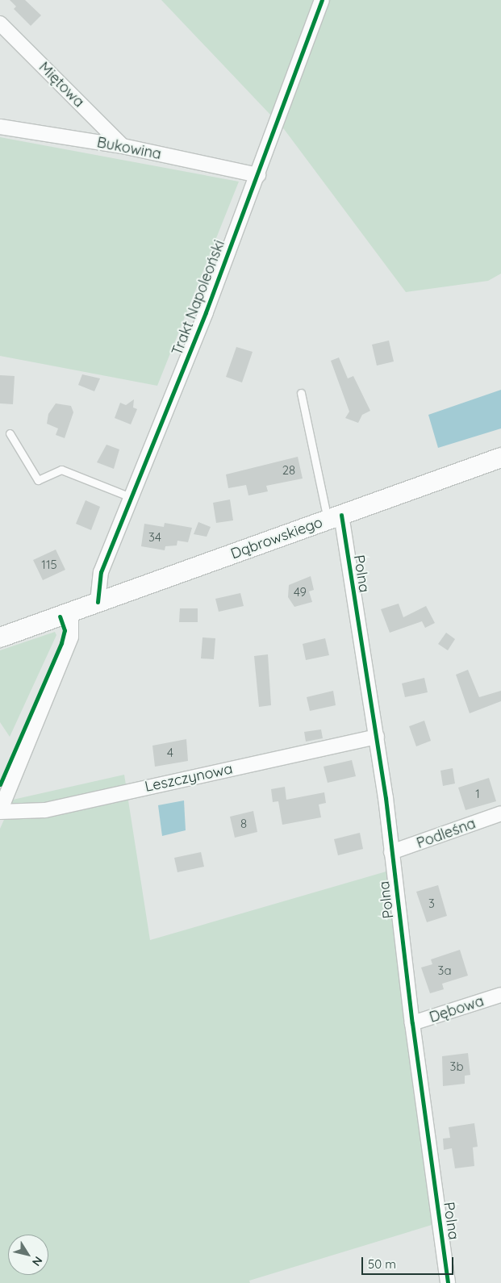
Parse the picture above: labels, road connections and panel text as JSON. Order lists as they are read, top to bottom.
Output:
{
  "streets": {
    "street": [
      "Miętowa",
      "Bukowina",
      "Trakt Napoleoński",
      "Dąbrowskiego",
      "Polna",
      "Leszczynowa",
      "Podleśna",
      "Dębowa"
    ]
  },
  "crossings": [
    ["Miętowa", "Bukowina"],
    ["Bukowina", "Trakt Napoleoński"],
    ["Trakt Napoleoński", "Dąbrowskiego"],
    ["Dąbrowskiego", "Polna"],
    ["Polna", "Leszczynowa"],
    ["Polna", "Podleśna"],
    ["Polna", "Dębowa"]
  ],
  "house_numbers": [
    "28",
    "34",
    "115",
    "49",
    "4",
    "1",
    "8",
    "3",
    "3a",
    "3b"
  ],
  "scale_bar": "50 m",
  "north": "bottom right"
}
